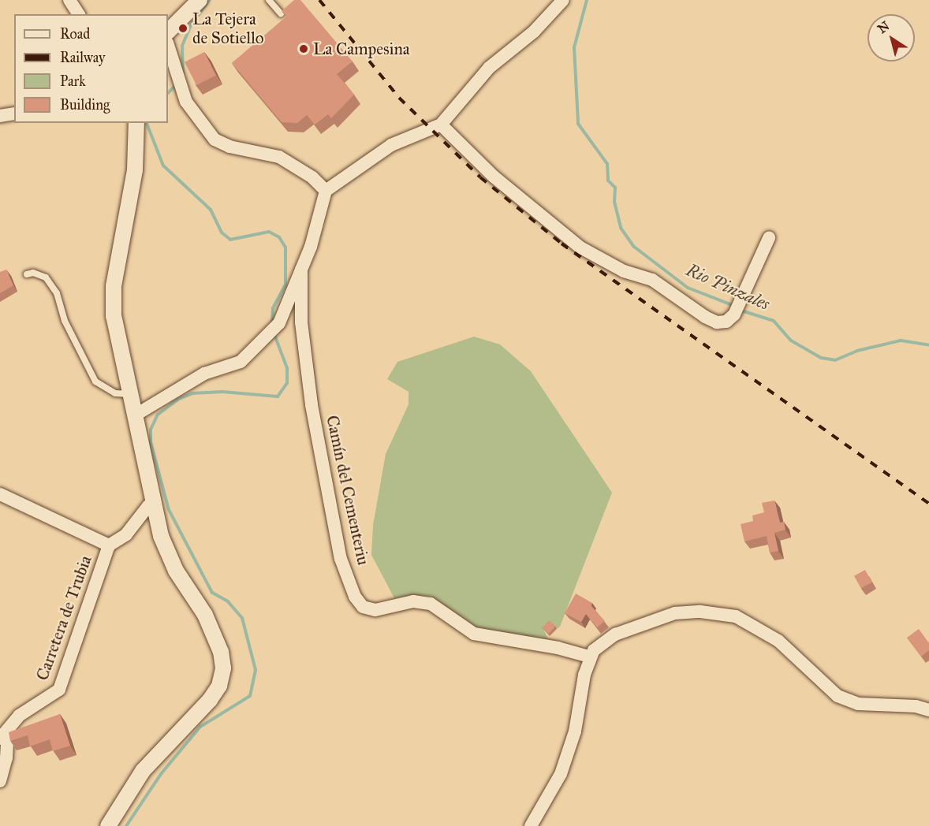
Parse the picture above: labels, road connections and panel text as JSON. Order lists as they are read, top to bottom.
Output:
{
  "streets": {
    "street": ["Camín del Cementeriu", "Carretera de Trubia"]
  },
  "water": ["Rio Pinzales"],
  "places": ["La Tejera de Sotiello", "La Campesina"],
  "legend": [
    "Road",
    "Railway",
    "Park",
    "Building"
  ],
  "north": "top left"
}
